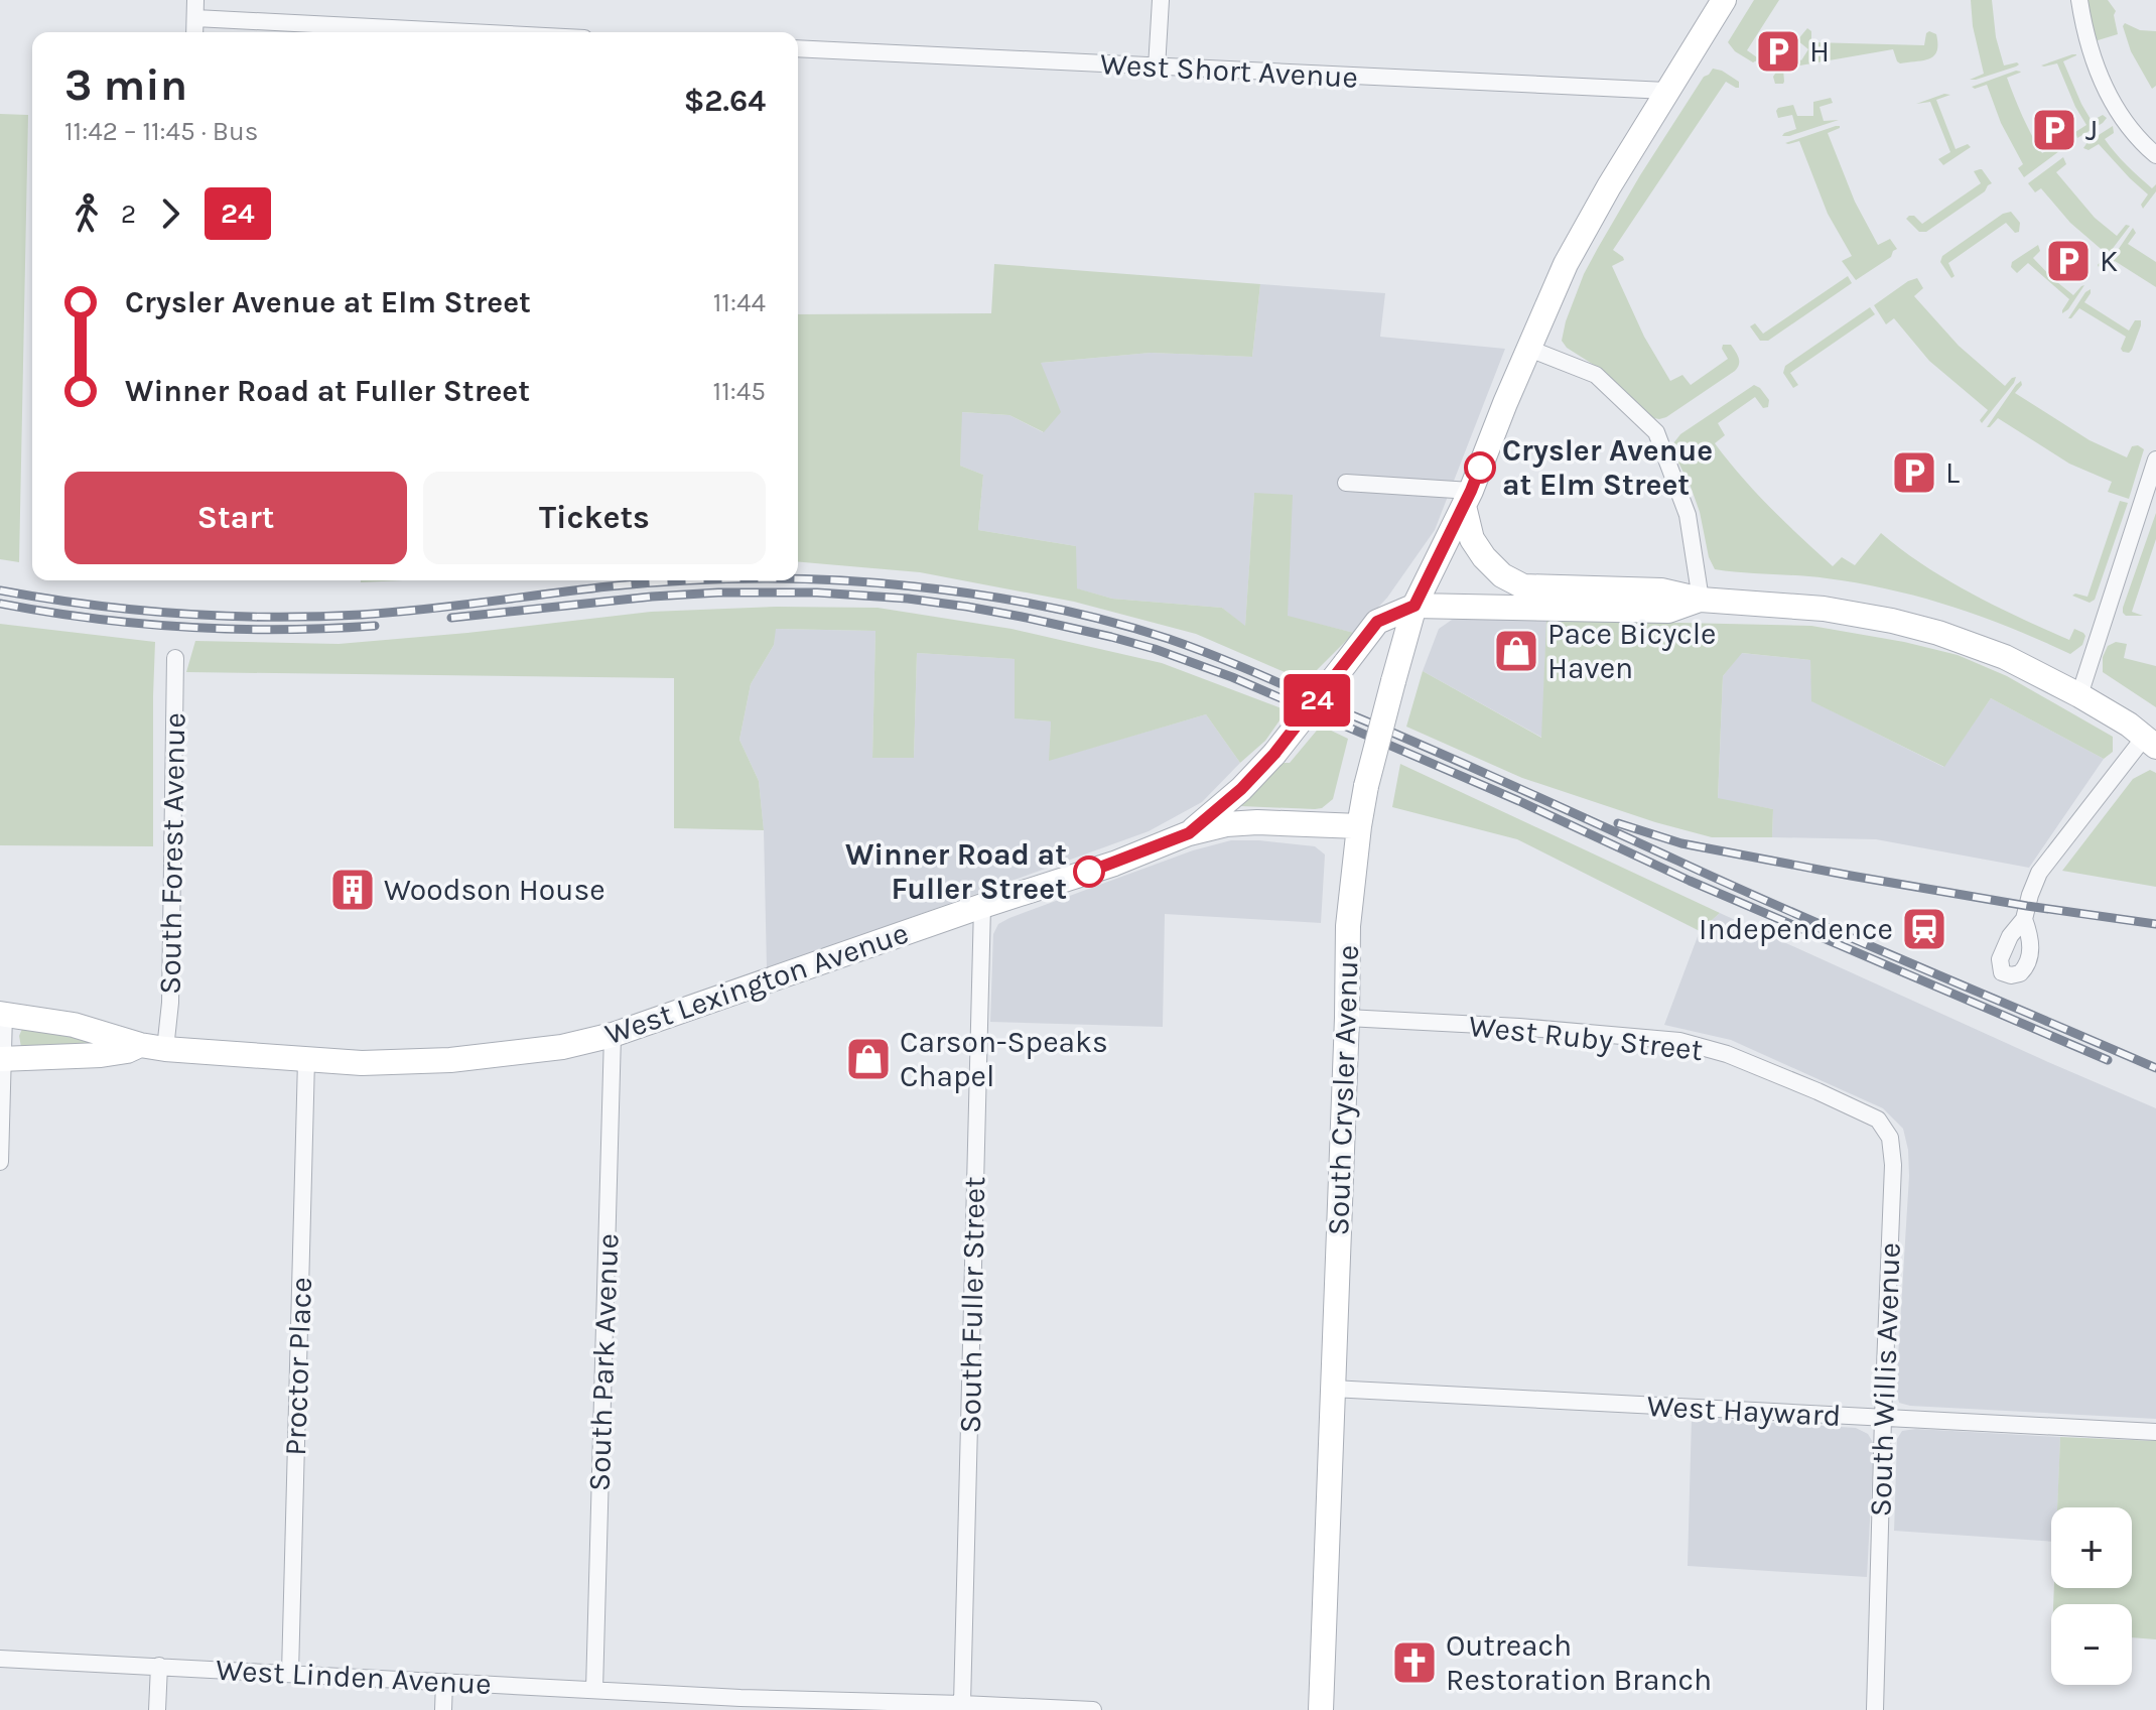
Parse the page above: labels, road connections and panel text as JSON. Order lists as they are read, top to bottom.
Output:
{
  "streets": {
    "street": [
      "West Short Avenue",
      "South Forest Avenue",
      "West Lexington Avenue",
      "West Ruby Street",
      "South Crysler Avenue",
      "South Fuller Street",
      "South Park Avenue",
      "Proctor Place",
      "South Willis Avenue",
      "West Hayward",
      "West Linden Avenue"
    ]
  },
  "crossings": [
    ["South Forest Avenue", "West Lexington Avenue"],
    ["West Lexington Avenue", "South Crysler Avenue"],
    ["West Lexington Avenue", "South Fuller Street"],
    ["West Lexington Avenue", "South Park Avenue"],
    ["West Lexington Avenue", "Proctor Place"],
    ["West Ruby Street", "South Crysler Avenue"],
    ["West Ruby Street", "South Willis Avenue"],
    ["South Crysler Avenue", "West Hayward"],
    ["South Fuller Street", "West Linden Avenue"],
    ["South Park Avenue", "West Linden Avenue"],
    ["Proctor Place", "West Linden Avenue"],
    ["South Willis Avenue", "West Hayward"]
  ],
  "places": {
    "parking": [
      "H",
      "J",
      "K",
      "L"
    ],
    "other": ["Crysler Avenue at Elm Street", "Winner Road at Fuller Street"],
    "shop": ["Pace Bicycle Haven", "Carson-Speaks Chapel"],
    "building": ["Woodson House"],
    "station": ["Independence"],
    "church": ["Outreach Restoration Branch"]
  },
  "lines": ["bus line 24"],
  "page": {
    "on_map": "24",
    "heading": ["3 min", "11:42 – 11:45 · Bus", "$2.64"],
    "legs": ["2", "24"],
    "list": [
      {
        "name": "Crysler Avenue at Elm Street",
        "value": "11:44"
      },
      {
        "name": "Winner Road at Fuller Street",
        "value": "11:45"
      }
    ],
    "buttons": ["Start", "Tickets"],
    "map_buttons": ["+", "−"]
  }
}
